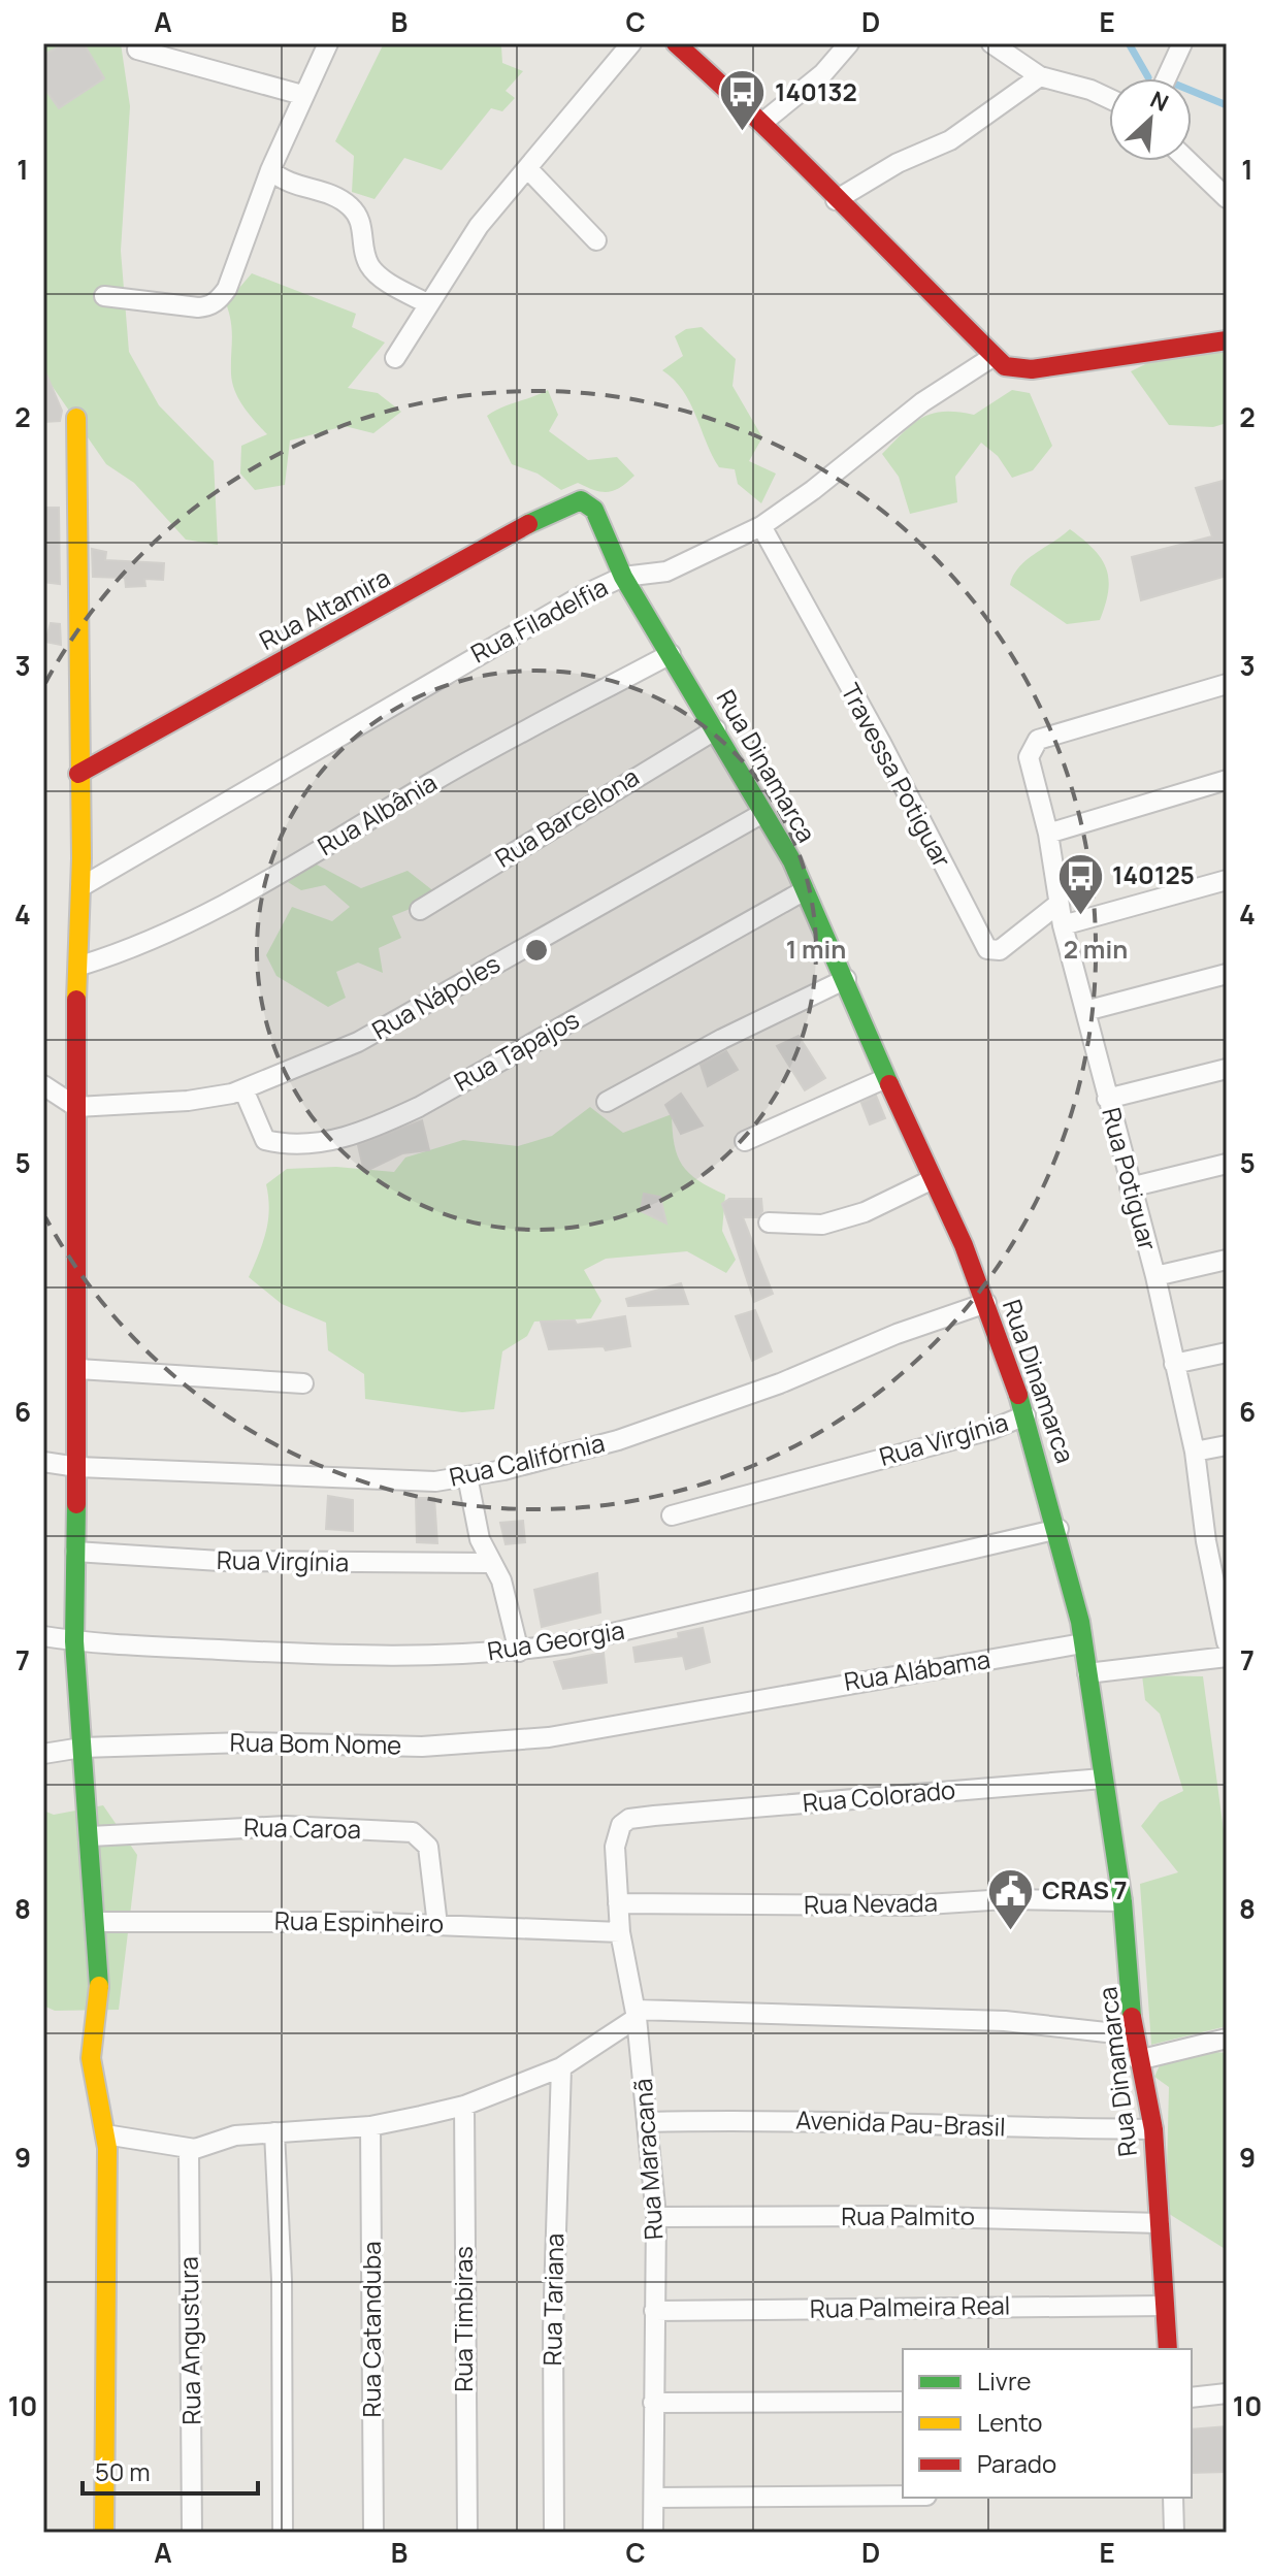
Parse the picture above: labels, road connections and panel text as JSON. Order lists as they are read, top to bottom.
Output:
{
  "streets": {
    "street": [
      "Rua Altamira",
      "Rua Filadelfia",
      "Rua Dinamarca",
      "Travessa Potiguar",
      "Rua Albânia",
      "Rua Barcelona",
      "Rua Nápoles",
      "Rua Tapajos",
      "Rua Potiguar",
      "Rua Virgínia",
      "Rua Califórnia",
      "Rua Georgia",
      "Rua Alábama",
      "Rua Bom Nome",
      "Rua Colorado",
      "Rua Caroa",
      "Rua Nevada",
      "Rua Espinheiro",
      "Avenida Pau-Brasil",
      "Rua Maracanã",
      "Rua Palmito",
      "Rua Tariana",
      "Rua Palmeira Real",
      "Rua Timbiras",
      "Rua Catanduba",
      "Rua Angustura"
    ]
  },
  "crossings": [
    ["Rua Altamira", "Rua Dinamarca"],
    ["Rua Filadelfia", "Rua Dinamarca"],
    ["Rua Filadelfia", "Travessa Potiguar"],
    ["Rua Dinamarca", "Rua Albânia"],
    ["Rua Dinamarca", "Rua Barcelona"],
    ["Rua Dinamarca", "Rua Nápoles"],
    ["Rua Dinamarca", "Rua Tapajos"],
    ["Rua Dinamarca", "Rua Virgínia"],
    ["Rua Dinamarca", "Rua Califórnia"],
    ["Rua Dinamarca", "Rua Georgia"],
    ["Rua Dinamarca", "Rua Alábama"],
    ["Rua Dinamarca", "Rua Colorado"],
    ["Rua Dinamarca", "Rua Nevada"],
    ["Rua Dinamarca", "Avenida Pau-Brasil"],
    ["Rua Dinamarca", "Rua Palmito"],
    ["Rua Dinamarca", "Rua Palmeira Real"],
    ["Travessa Potiguar", "Rua Potiguar"],
    ["Rua Nápoles", "Rua Tapajos"],
    ["Rua Alábama", "Rua Bom Nome"],
    ["Rua Colorado", "Rua Maracanã"],
    ["Rua Caroa", "Rua Espinheiro"],
    ["Rua Nevada", "Rua Maracanã"],
    ["Rua Espinheiro", "Rua Maracanã"],
    ["Avenida Pau-Brasil", "Rua Maracanã"],
    ["Rua Maracanã", "Rua Palmito"],
    ["Rua Maracanã", "Rua Palmeira Real"]
  ],
  "places": {
    "bus stop": ["140132", "140125"],
    "public building": ["CRAS 7"]
  },
  "legend": ["Livre", "Lento", "Parado"],
  "scale_bar": "50 m",
  "north": "top right",
  "grid": {
    "columns": [
      "A",
      "B",
      "C",
      "D",
      "E"
    ],
    "rows": [
      "1",
      "2",
      "3",
      "4",
      "5",
      "6",
      "7",
      "8",
      "9",
      "10"
    ]
  },
  "rings": ["1 min", "2 min"]
}
